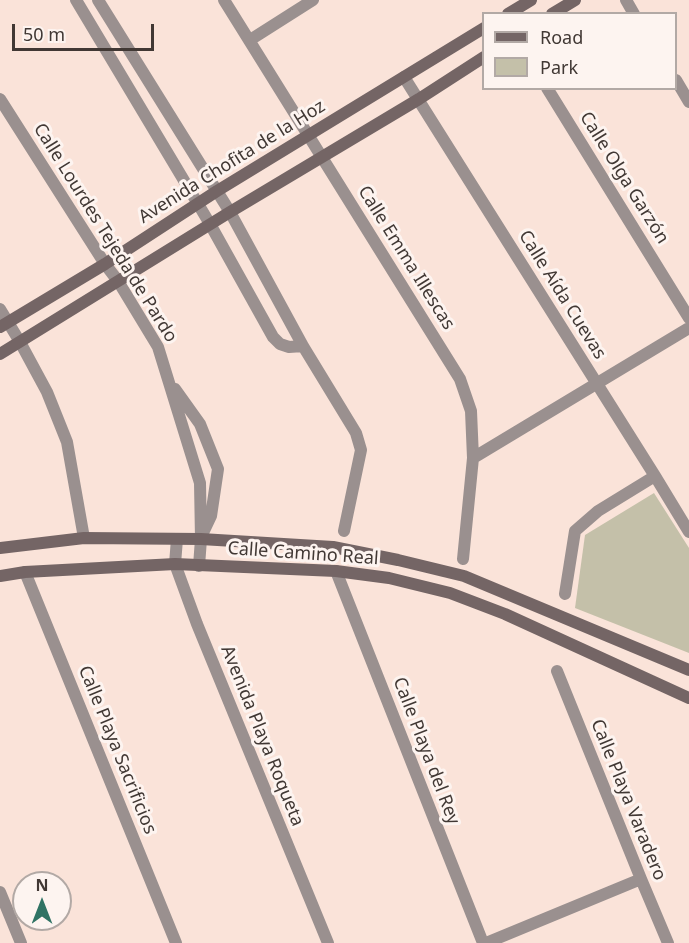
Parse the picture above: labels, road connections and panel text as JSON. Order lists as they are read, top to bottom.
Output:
{
  "streets": {
    "street": [
      "Avenida Chofita de la Hoz",
      "Calle Olga Garzón",
      "Calle Lourdes Tejeda de Pardo",
      "Calle Emma Illescas",
      "Calle Aída Cuevas",
      "Calle Camino Real",
      "Avenida Playa Roqueta",
      "Calle Playa Sacrificios",
      "Calle Playa del Rey",
      "Calle Playa Varadero"
    ]
  },
  "crossings": [
    ["Avenida Chofita de la Hoz", "Calle Lourdes Tejeda de Pardo"],
    ["Avenida Chofita de la Hoz", "Calle Emma Illescas"],
    ["Avenida Chofita de la Hoz", "Calle Aída Cuevas"],
    ["Calle Lourdes Tejeda de Pardo", "Calle Camino Real"],
    ["Calle Camino Real", "Avenida Playa Roqueta"],
    ["Calle Camino Real", "Calle Playa Sacrificios"],
    ["Calle Camino Real", "Calle Playa del Rey"]
  ],
  "legend": ["Road", "Park"],
  "scale_bar": "50 m",
  "north": "top"
}
